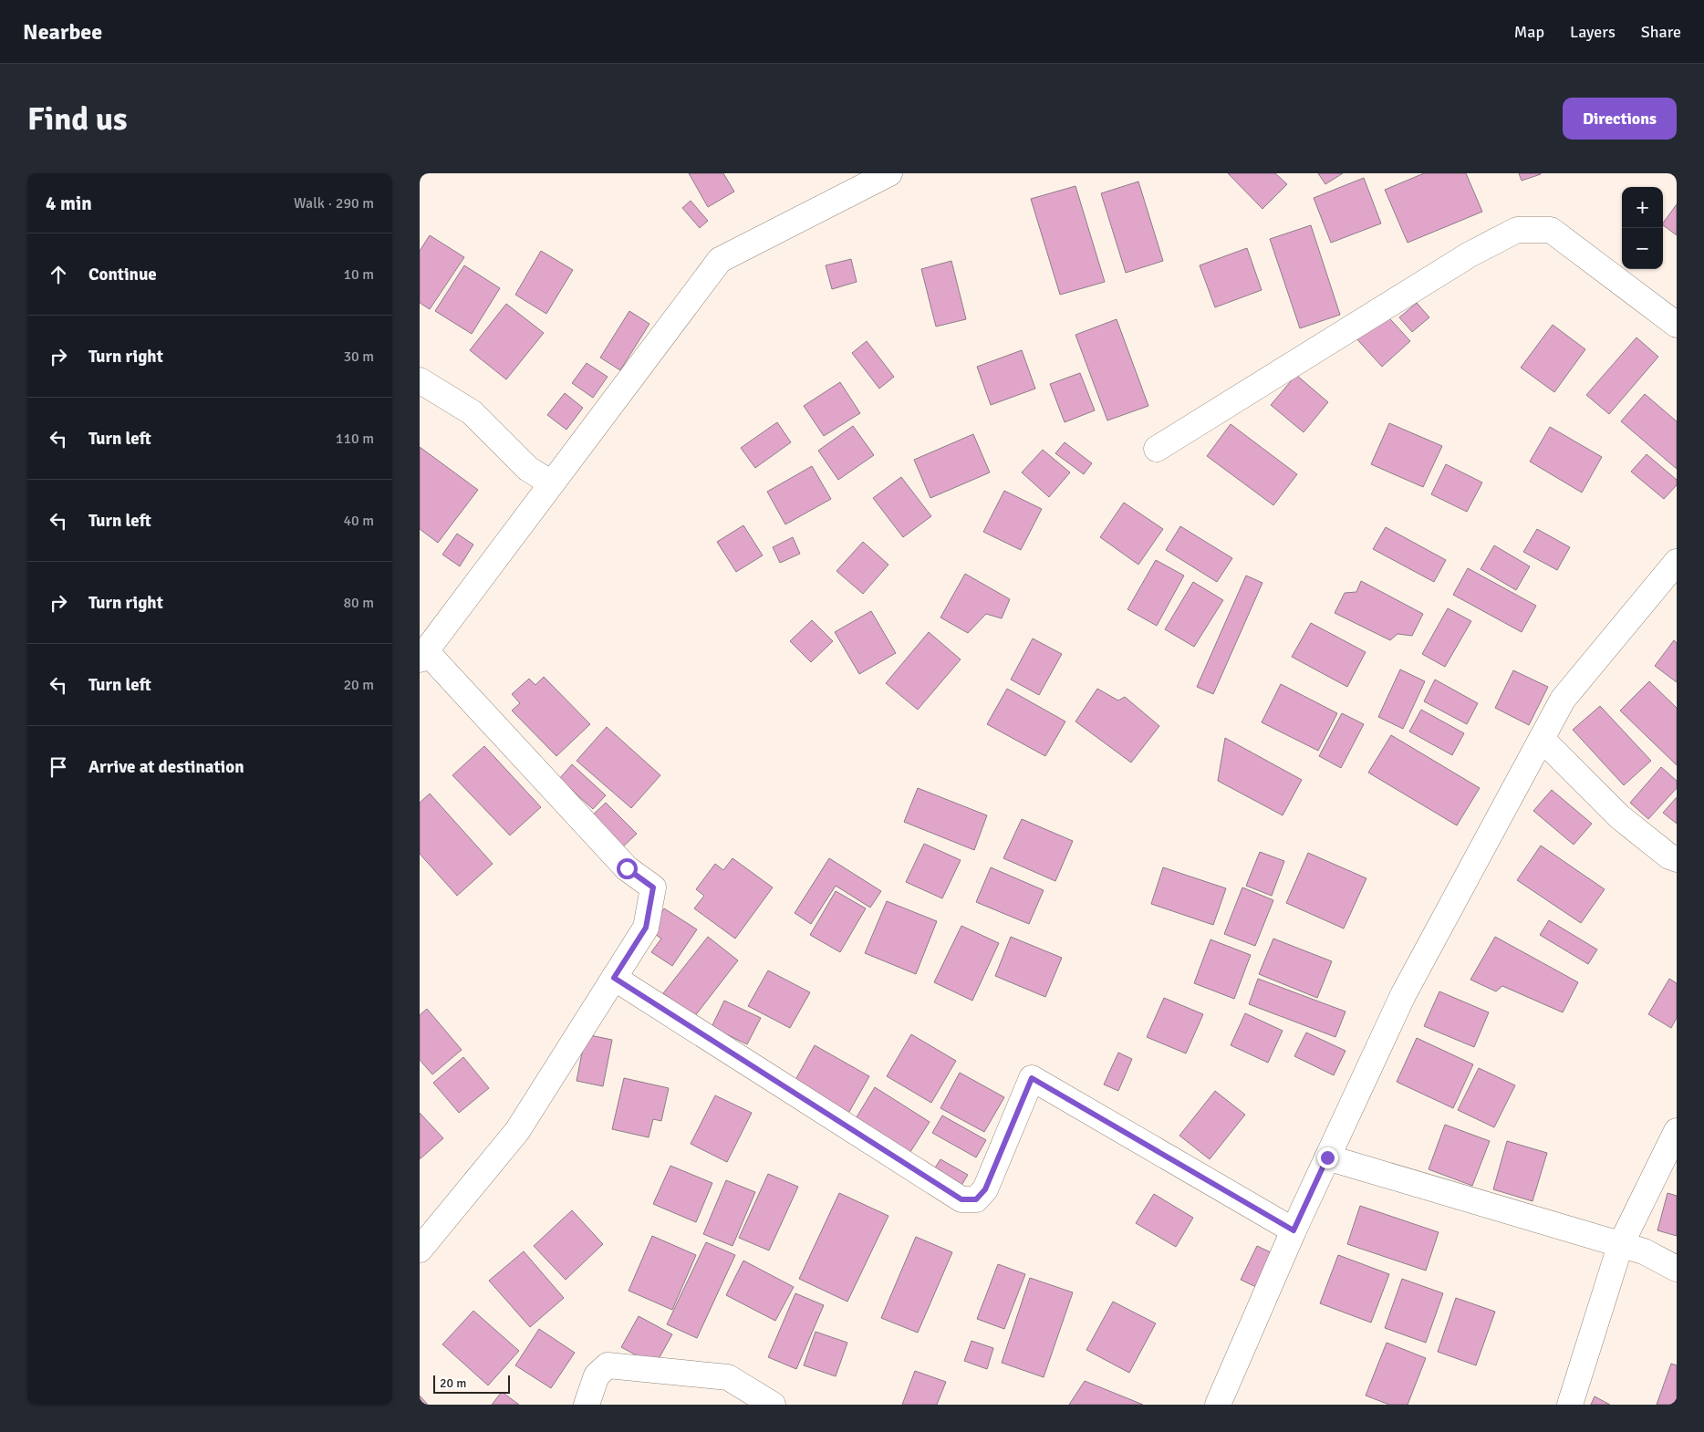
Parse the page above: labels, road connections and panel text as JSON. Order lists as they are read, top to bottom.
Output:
{
  "scale_bar": "20 m",
  "page": {
    "header": "Nearbee",
    "nav": ["Map", "Layers", "Share"],
    "buttons": "Directions",
    "title": "Find us",
    "heading": ["4 min", "Walk · 290 m"],
    "map_buttons": ["+", "−"],
    "list": [
      ["Continue", "10 m"],
      ["Turn right", "30 m"],
      ["Turn left", "110 m"],
      ["Turn left", "40 m"],
      ["Turn right", "80 m"],
      ["Turn left", "20 m"],
      "Arrive at destination"
    ],
    "scale": "20 m"
  }
}
